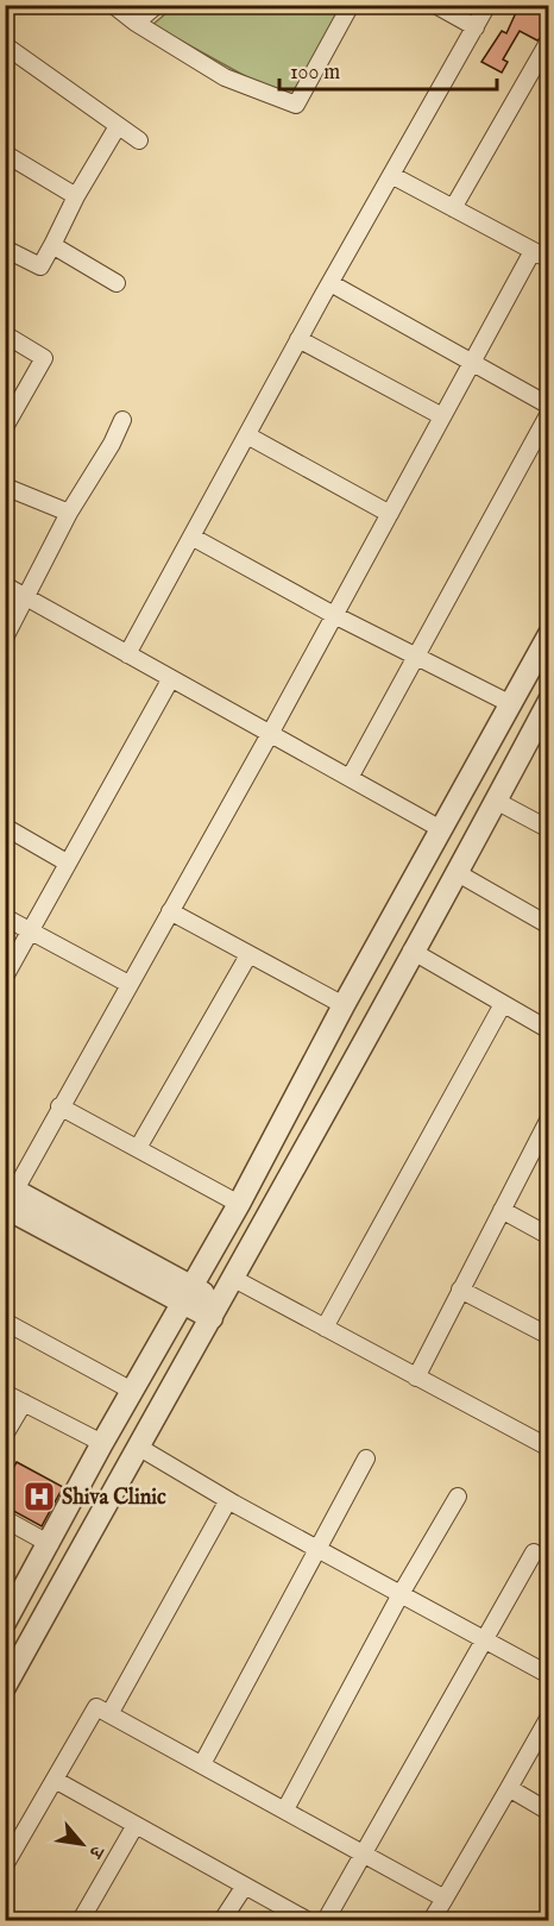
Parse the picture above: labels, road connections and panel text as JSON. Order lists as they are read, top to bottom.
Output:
{
  "places": {
    "hospital": ["Shiva Clinic"]
  },
  "scale_bar": "100 m",
  "north": "bottom right"
}
